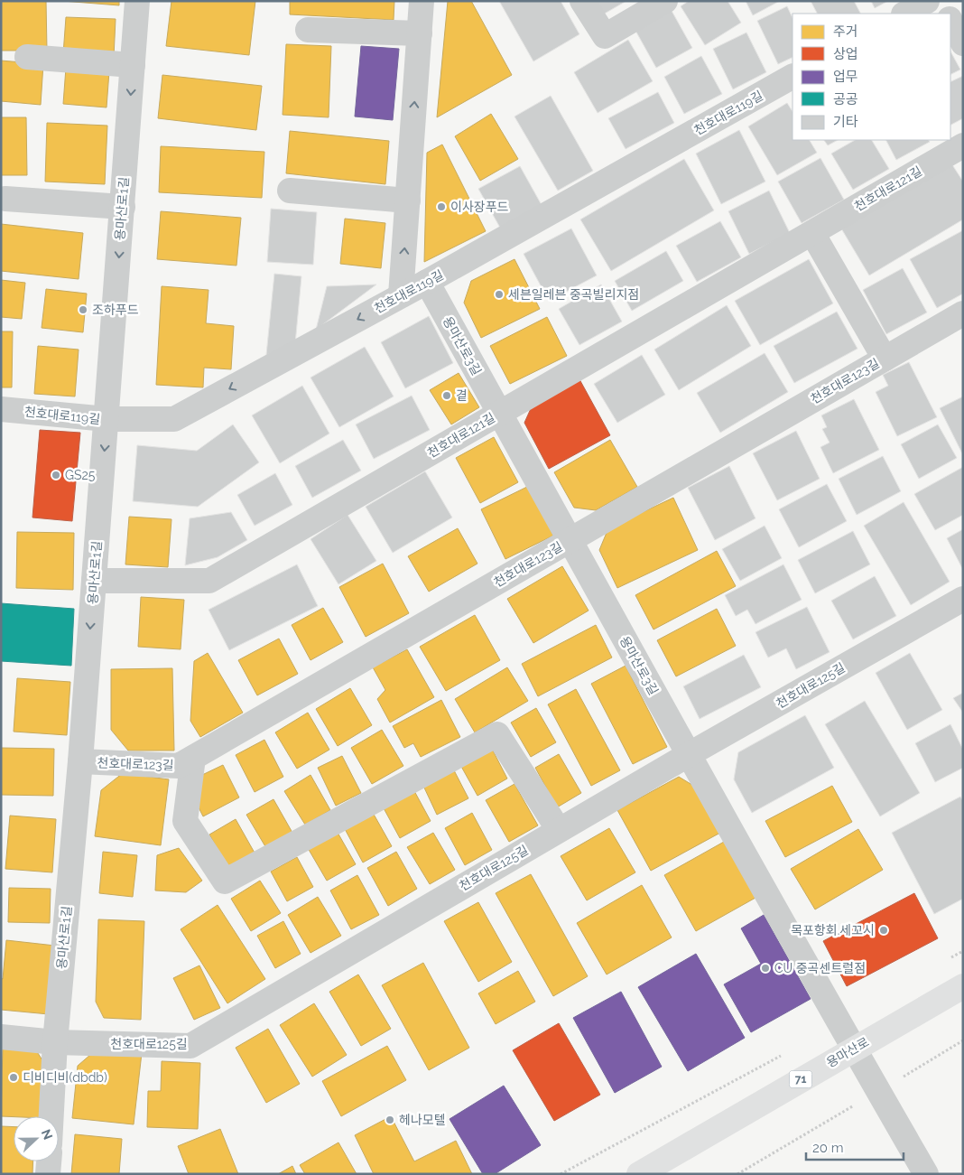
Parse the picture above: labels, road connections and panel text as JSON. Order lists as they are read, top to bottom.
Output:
{
  "streets": {
    "main road": ["용마산로", "71"],
    "street": [
      "천호대로119길",
      "천호대로121길",
      "용마산로1길",
      "용마산로3길",
      "천호대로123길",
      "천호대로125길"
    ]
  },
  "crossings": [
    ["천호대로119길", "용마산로1길"],
    ["천호대로119길", "용마산로3길"],
    ["천호대로121길", "용마산로1길"],
    ["천호대로121길", "용마산로3길"],
    ["용마산로1길", "천호대로123길"],
    ["용마산로1길", "천호대로125길"],
    ["용마산로3길", "천호대로123길"],
    ["용마산로3길", "천호대로125길"],
    ["용마산로3길", "용마산로"]
  ],
  "one_way": ["천호대로119길", "용마산로1길"],
  "places": [
    "이사장푸드",
    "세븐일레븐 중곡빌리지점",
    "조하푸드",
    "곁",
    "GS25",
    "목포항회.세꼬시",
    "CU 중곡센트럴점",
    "디비디비(dbdb)",
    "헤나모텔"
  ],
  "legend": [
    "주거",
    "상업",
    "업무",
    "공공",
    "기타"
  ],
  "scale_bar": "20 m",
  "north": "right"
}
